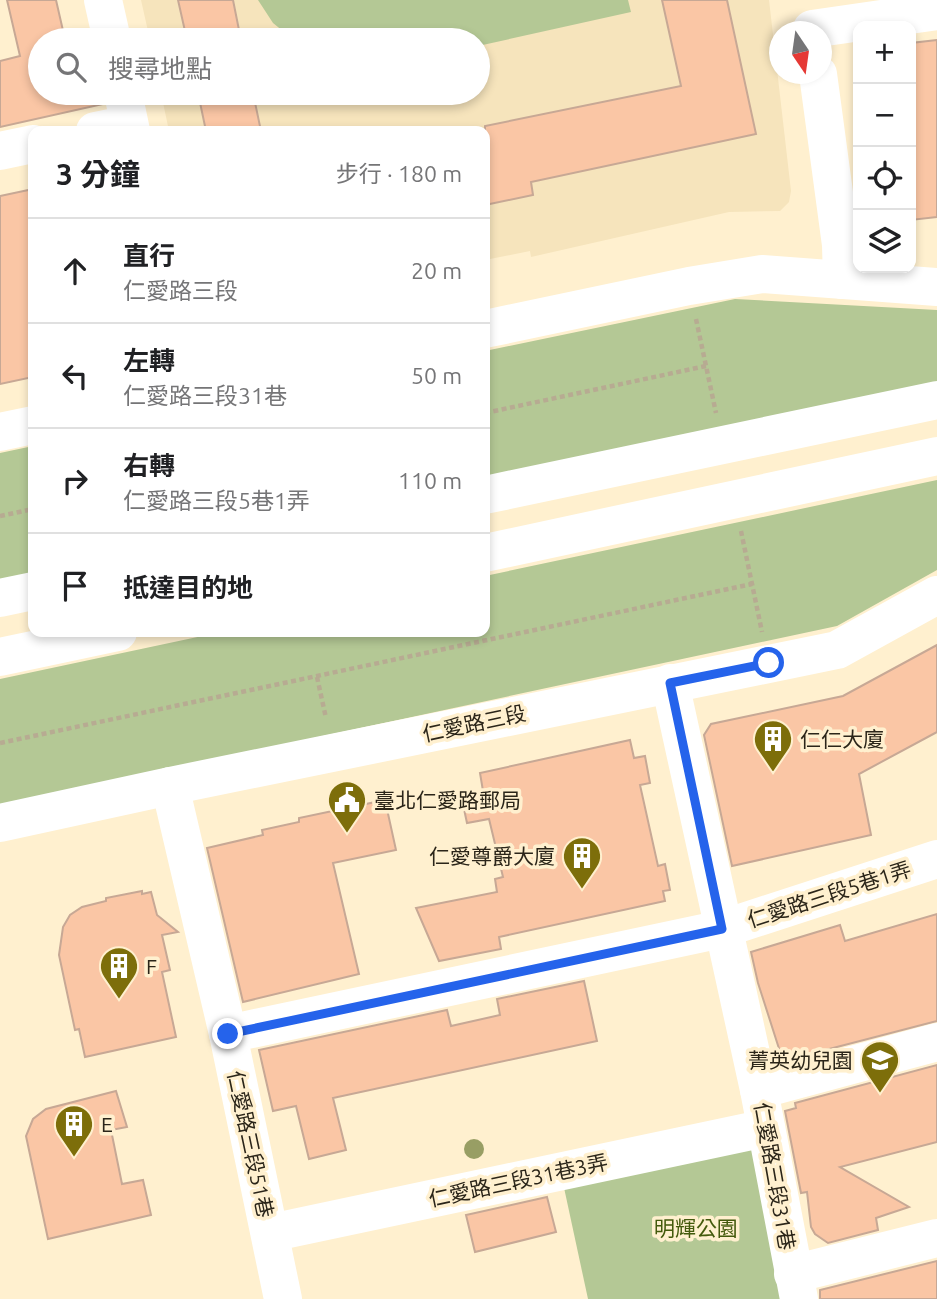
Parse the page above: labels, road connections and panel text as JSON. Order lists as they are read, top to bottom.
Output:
{
  "streets": {
    "main road": [
      "仁愛路三段",
      "仁愛路三段5巷1弄",
      "仁愛路三段51巷",
      "仁愛路三段31巷",
      "仁愛路三段31巷3弄"
    ]
  },
  "crossings": [
    ["仁愛路三段", "仁愛路三段51巷"],
    ["仁愛路三段", "仁愛路三段31巷"],
    ["仁愛路三段5巷1弄", "仁愛路三段51巷"],
    ["仁愛路三段5巷1弄", "仁愛路三段31巷"],
    ["仁愛路三段51巷", "仁愛路三段31巷3弄"],
    ["仁愛路三段31巷", "仁愛路三段31巷3弄"]
  ],
  "parks": ["明輝公園"],
  "places": {
    "building": [
      "仁仁大廈",
      "仁愛尊爵大廈",
      "F",
      "E"
    ],
    "public building": ["臺北仁愛路郵局"],
    "school or university": ["菁英幼兒園"]
  },
  "north": "bottom",
  "page": {
    "map_buttons": ["+", "−"],
    "search": "搜尋地點",
    "heading": ["3 分鐘", "步行 · 180 m"],
    "list": [
      ["直行", "仁愛路三段", "20 m"],
      ["左轉", "仁愛路三段31巷", "50 m"],
      ["右轉", "仁愛路三段5巷1弄", "110 m"],
      "抵達目的地"
    ]
  }
}
